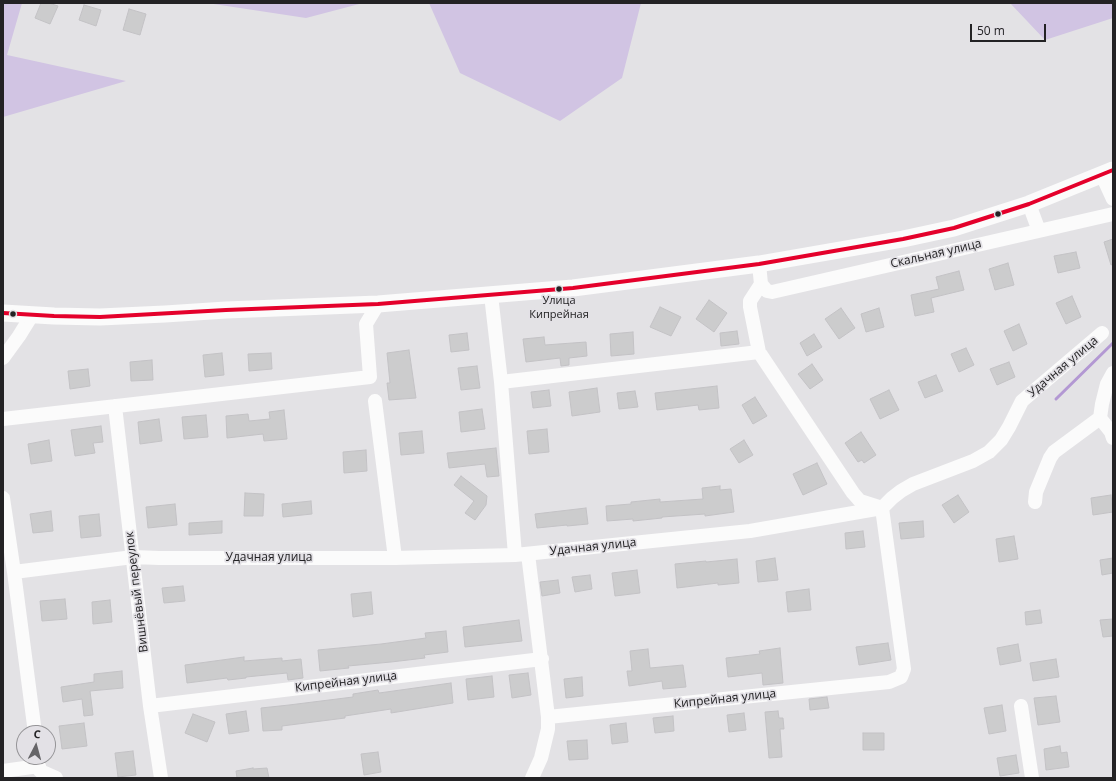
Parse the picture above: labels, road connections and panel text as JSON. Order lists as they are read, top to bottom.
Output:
{
  "streets": {
    "street": [
      "Скальная улица",
      "Удачная улица",
      "Вишнёвый переулок",
      "Кипрейная улица"
    ]
  },
  "crossings": [
    ["Удачная улица", "Вишнёвый переулок"],
    ["Удачная улица", "Кипрейная улица"],
    ["Вишнёвый переулок", "Кипрейная улица"]
  ],
  "places": ["Улица Кипрейная"],
  "scale_bar": "50 m",
  "north": "top"
}
